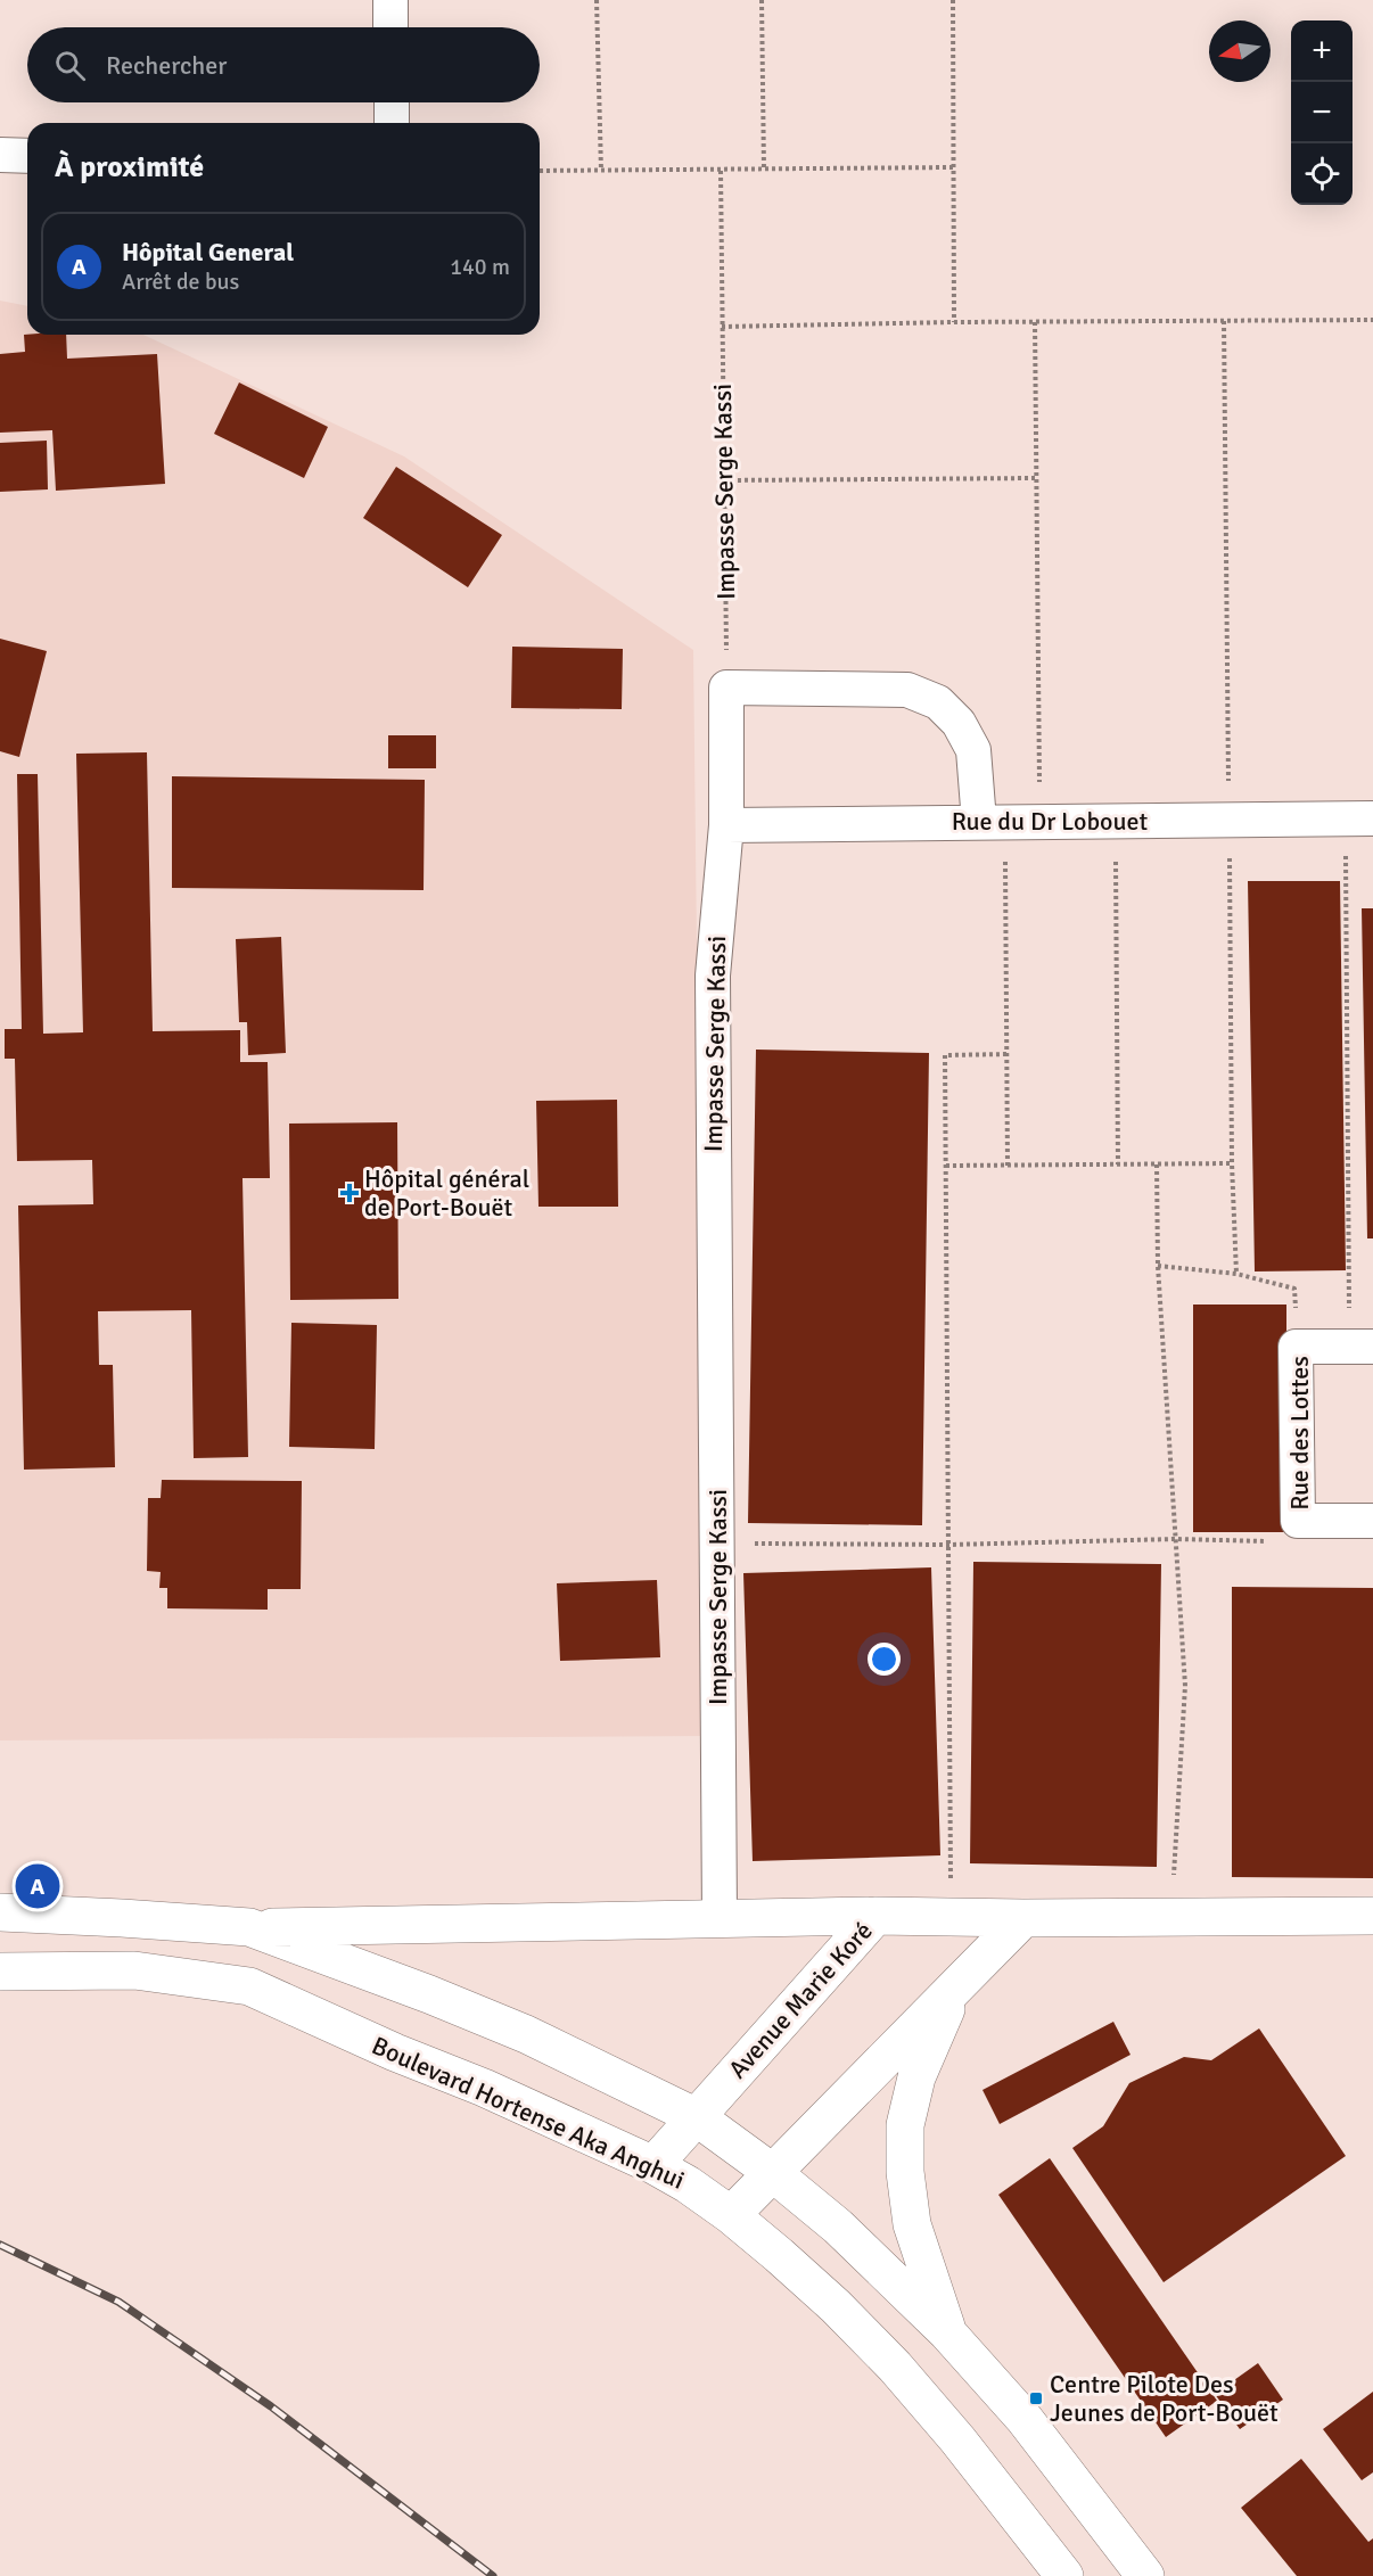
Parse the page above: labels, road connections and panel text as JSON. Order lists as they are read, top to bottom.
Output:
{
  "streets": {
    "main road": ["Avenue Marie Koré", "Boulevard Hortense Aka Anghui"],
    "street": ["Impasse Serge Kassi", "Rue du Dr Lobouet", "Rue des Lottes"]
  },
  "crossings": [
    ["Impasse Serge Kassi", "Rue du Dr Lobouet"],
    ["Avenue Marie Koré", "Boulevard Hortense Aka Anghui"]
  ],
  "places": {
    "health": ["Hôpital général de Port-Bouët"],
    "transit": ["Centre Pilote Des Jeunes de Port-Bouët"]
  },
  "north": "left",
  "page": {
    "map_buttons": ["+", "−"],
    "search": "Rechercher",
    "heading": "À proximité",
    "list": [
      {
        "mark": "A",
        "name": "Hôpital General",
        "note": "Arrêt de bus",
        "value": "140 m"
      }
    ],
    "pins": "A"
  }
}
